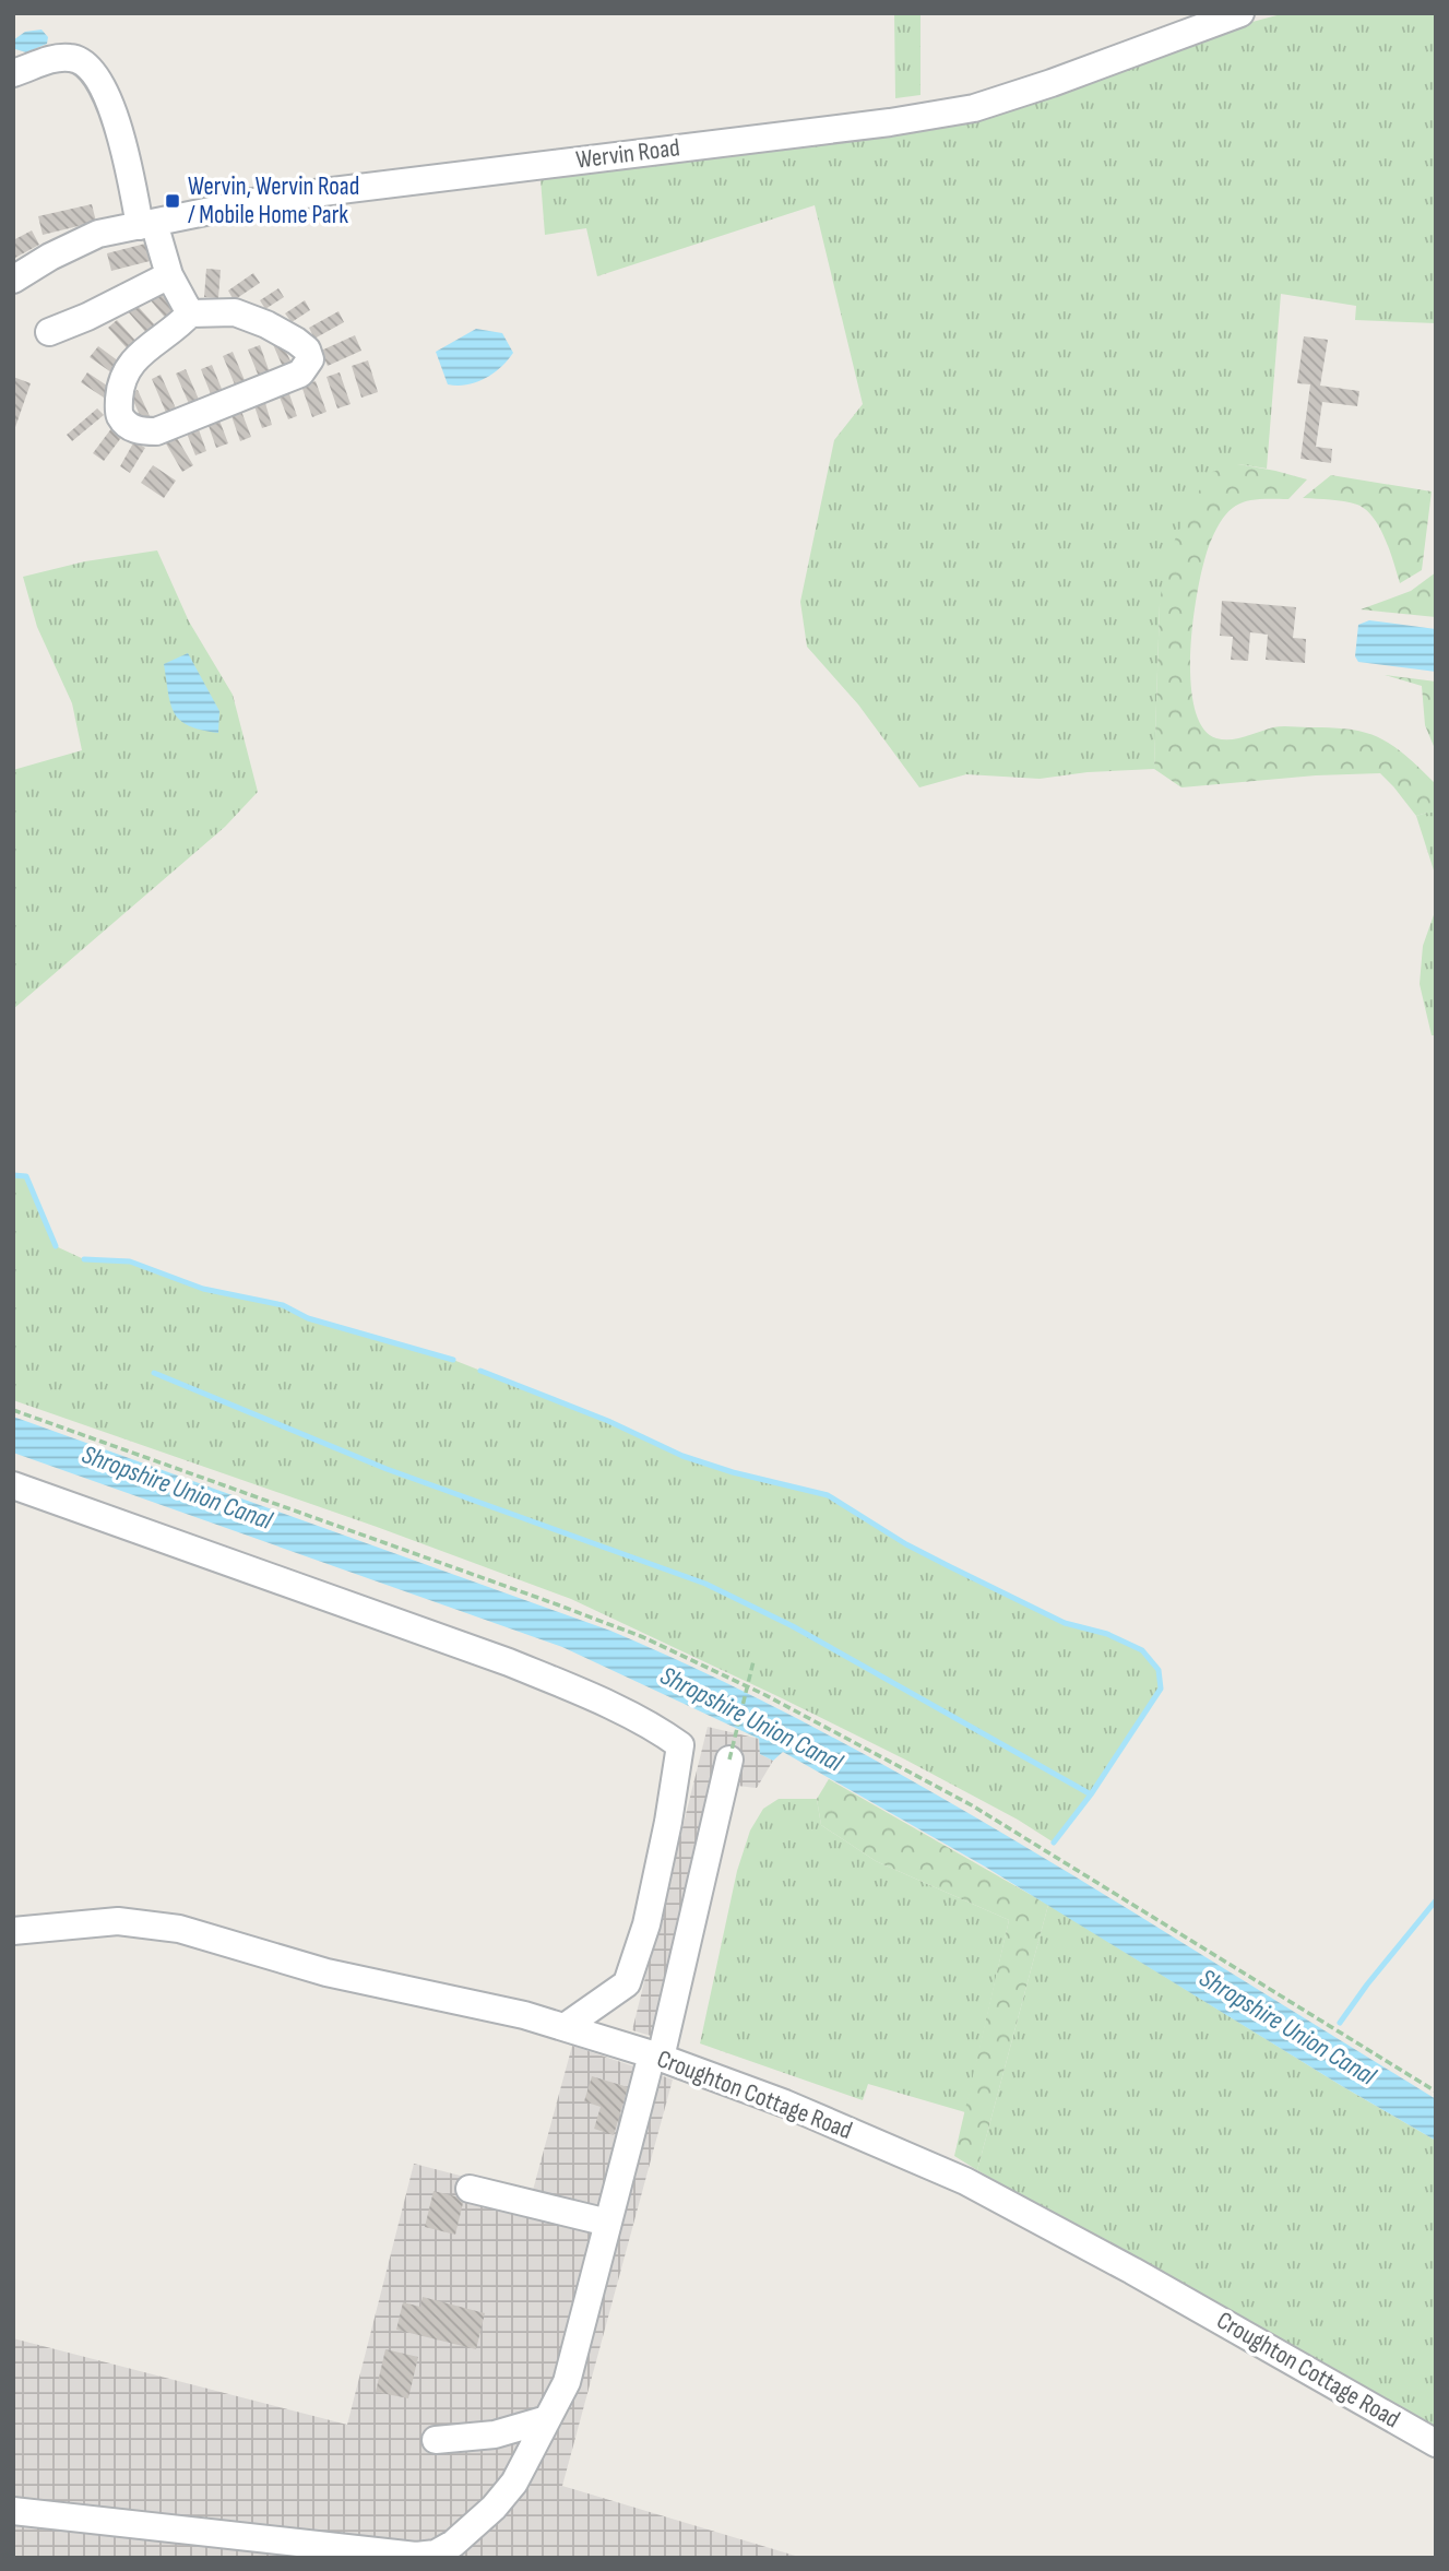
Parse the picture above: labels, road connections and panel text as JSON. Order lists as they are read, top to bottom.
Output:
{
  "streets": {
    "street": ["Wervin Road", "Croughton Cottage Road"]
  },
  "water": ["Shropshire Union Canal"],
  "places": {
    "transit": ["Wervin, Wervin Road / Mobile Home Park"]
  }
}
